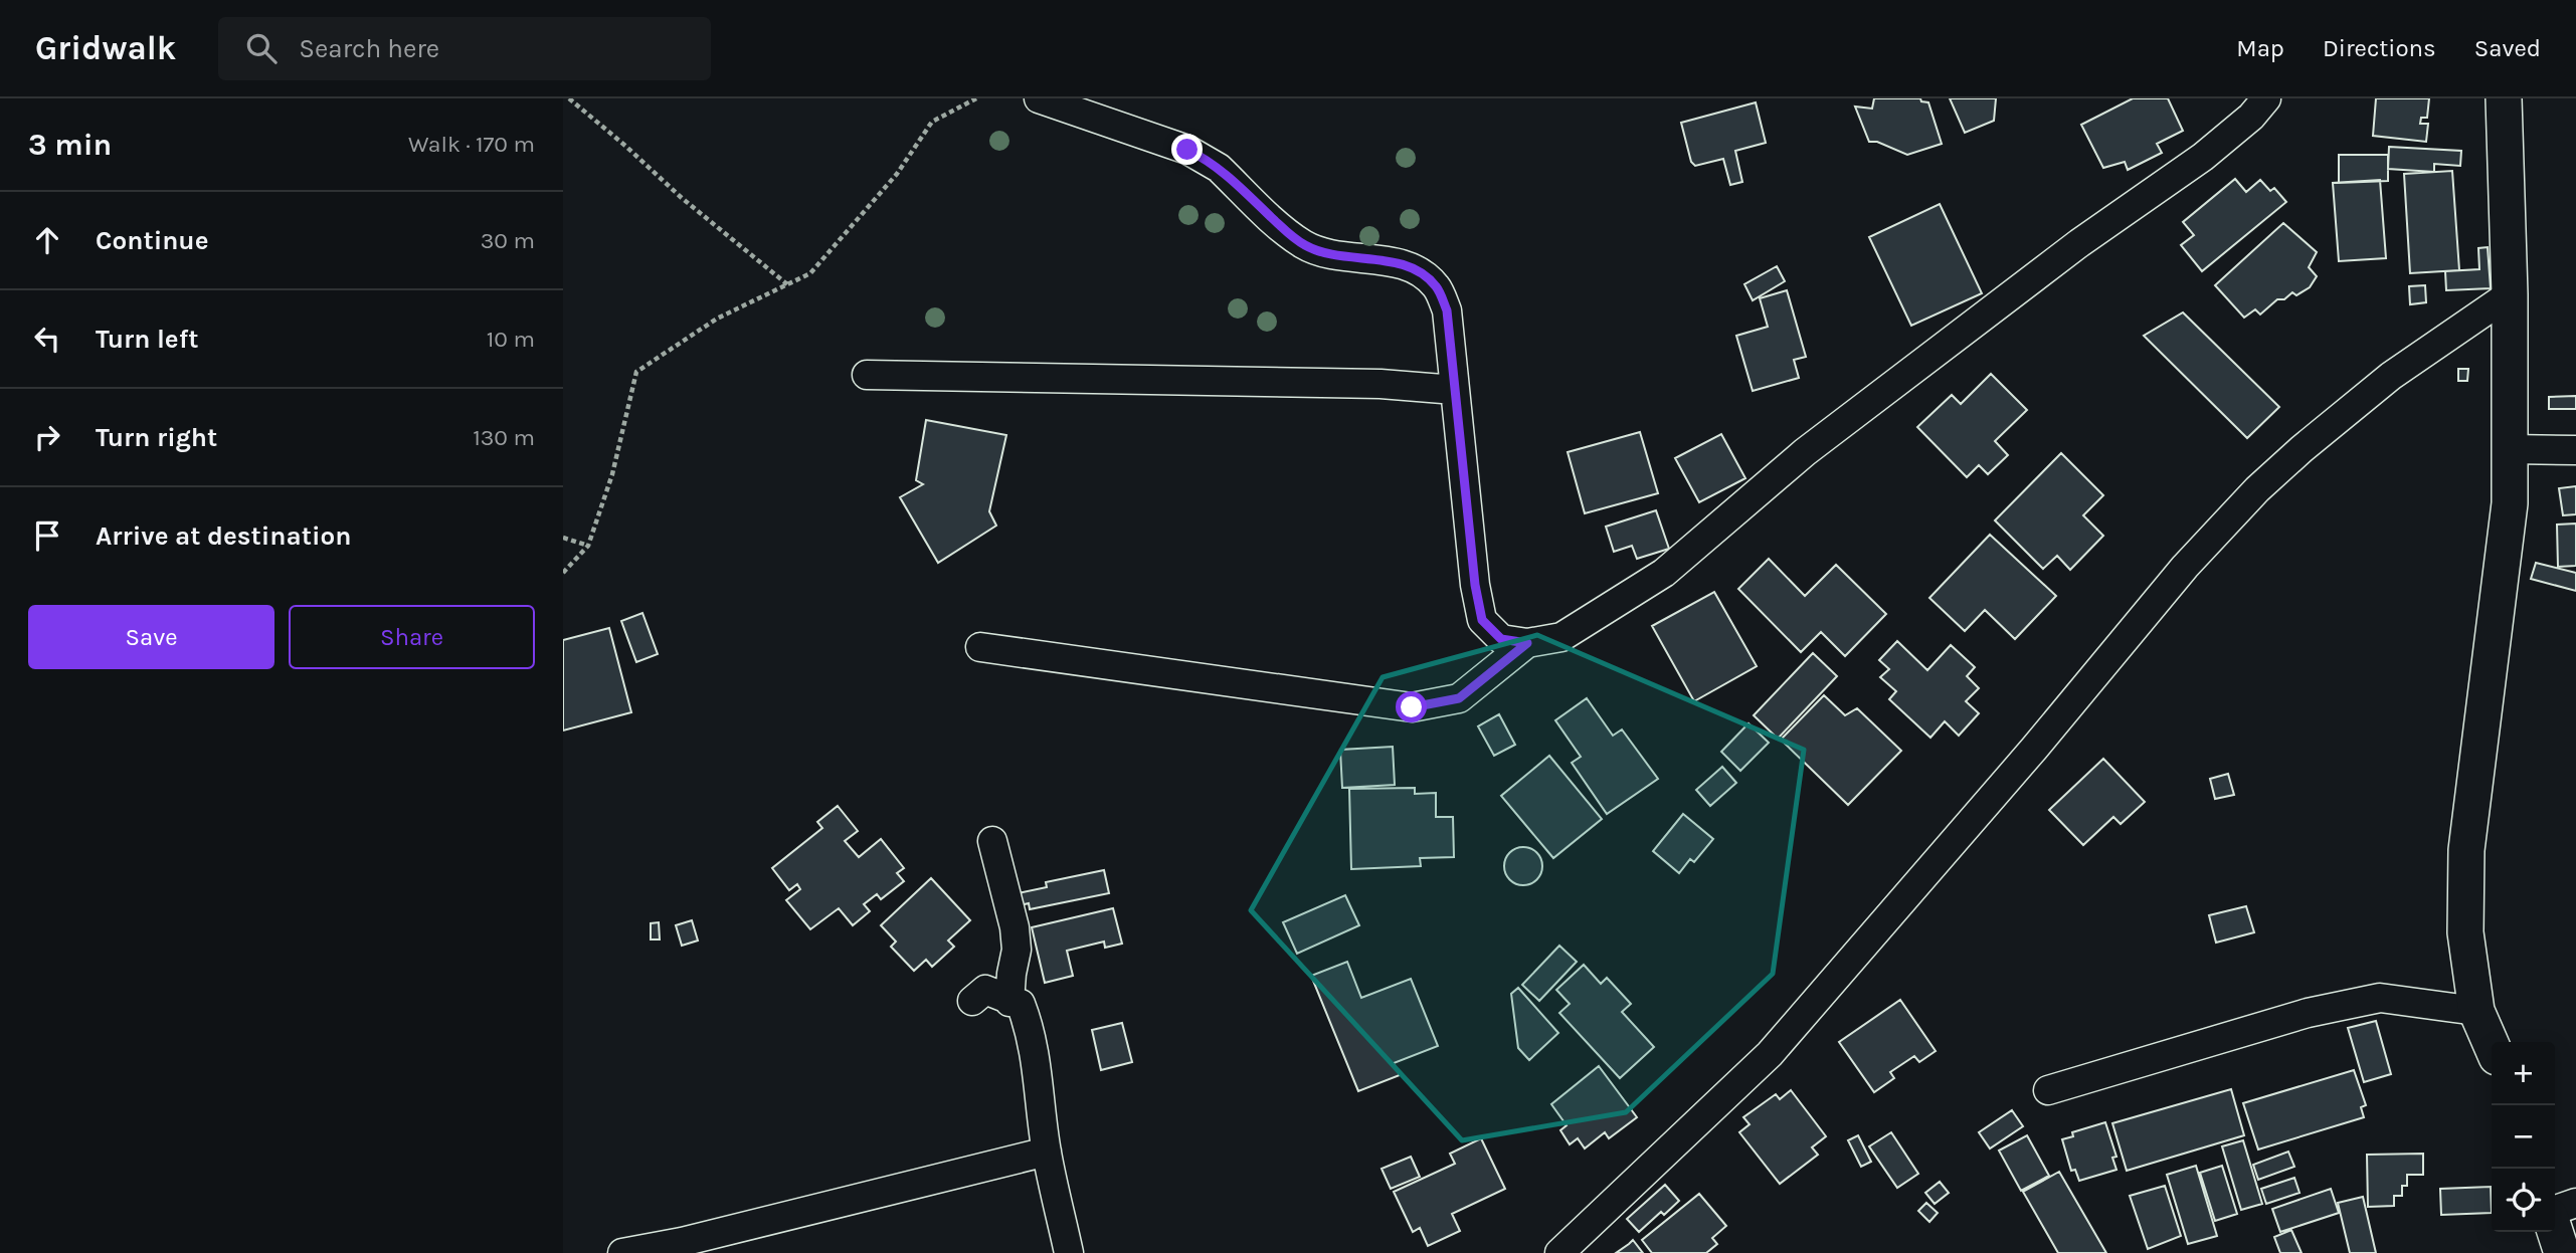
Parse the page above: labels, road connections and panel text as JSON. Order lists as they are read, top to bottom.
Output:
{
  "page": {
    "header": "Gridwalk",
    "search": "Search here",
    "nav": ["Map", "Directions", "Saved"],
    "heading": ["3 min", "Walk · 170 m"],
    "list": [
      ["Continue", "30 m"],
      ["Turn left", "10 m"],
      ["Turn right", "130 m"],
      "Arrive at destination"
    ],
    "buttons": ["Save", "Share"],
    "map_buttons": ["+", "−"]
  }
}
